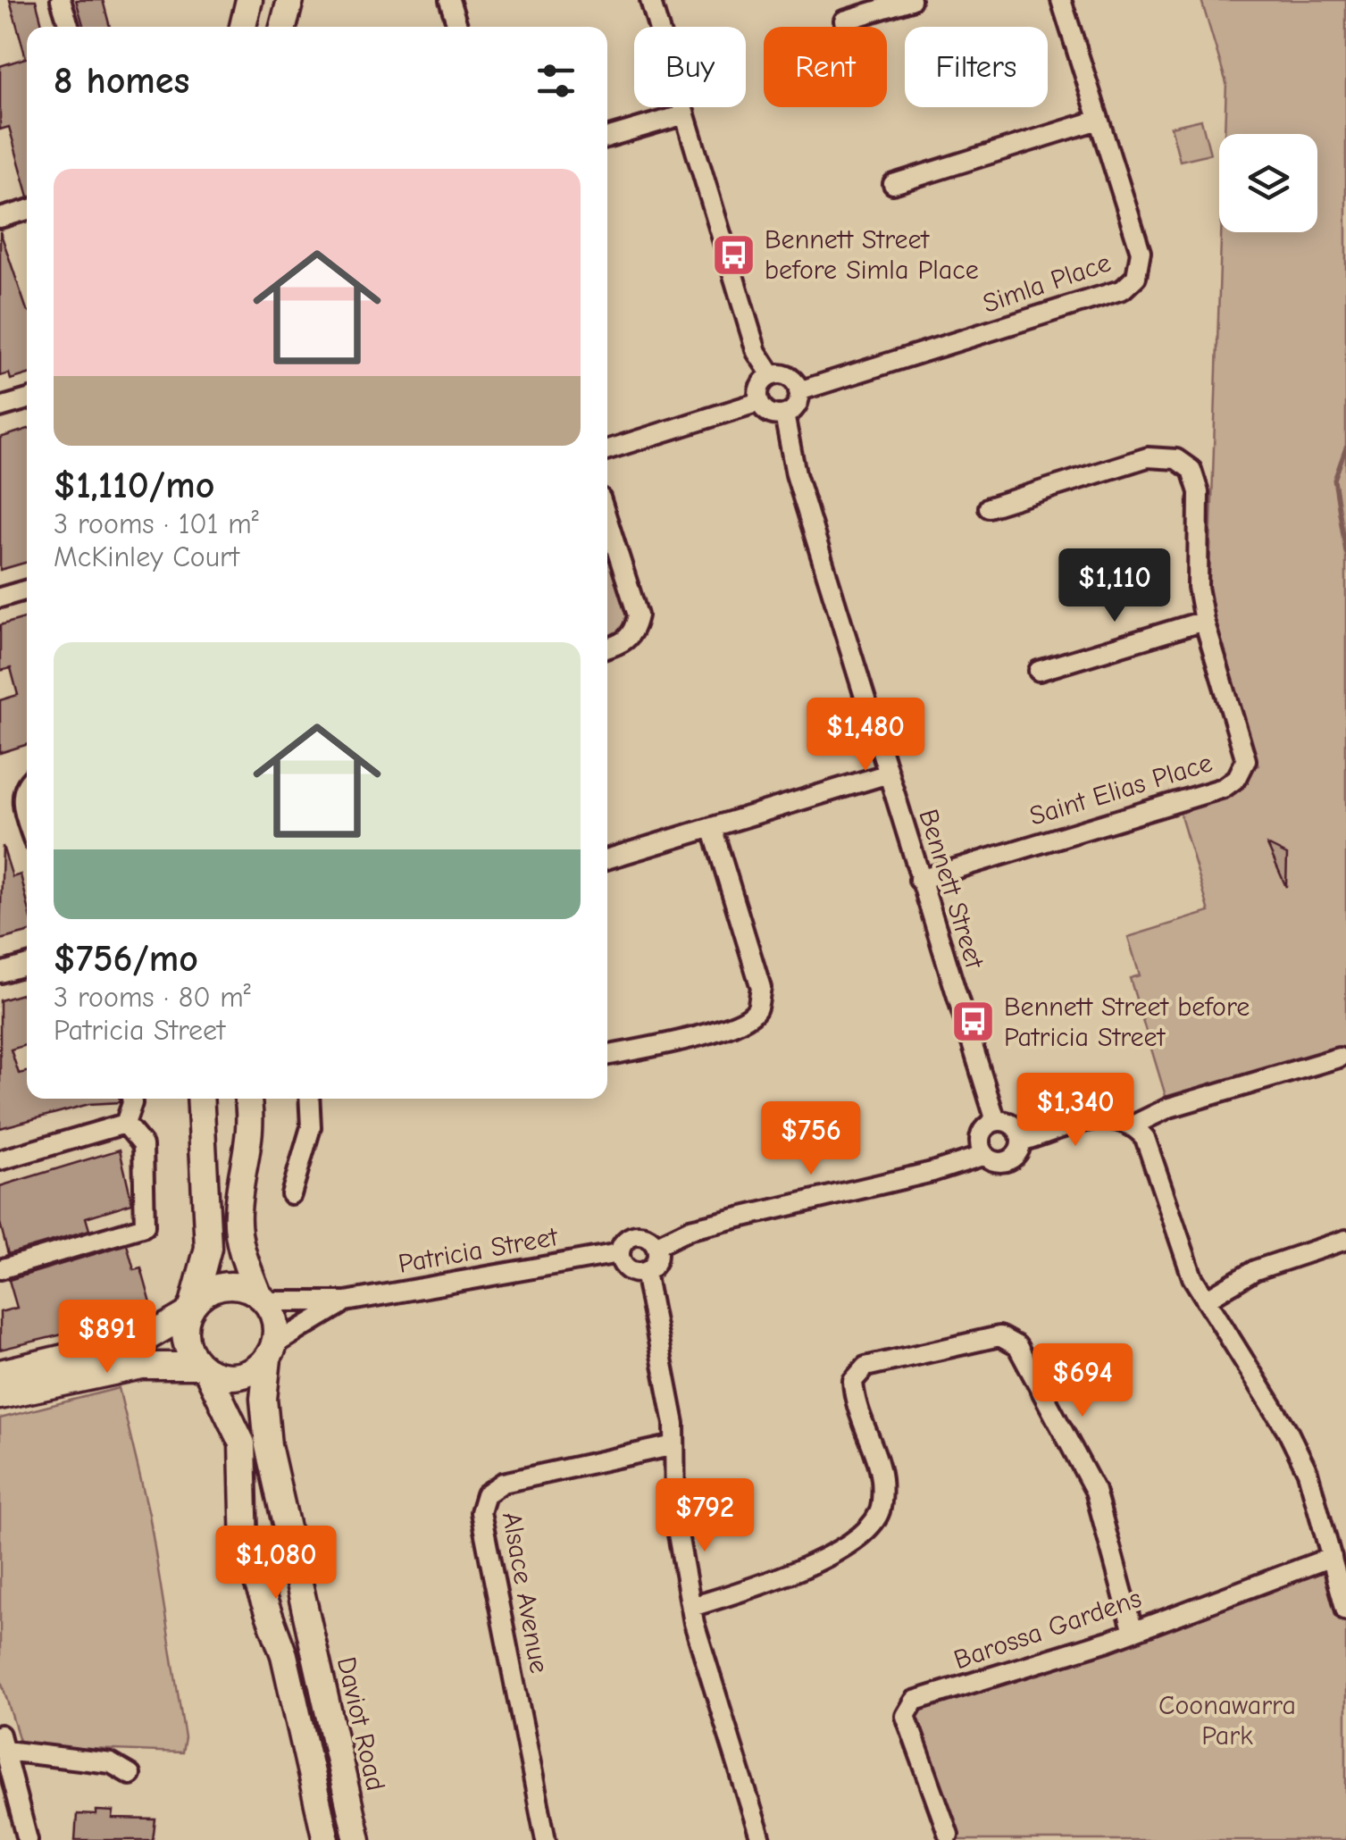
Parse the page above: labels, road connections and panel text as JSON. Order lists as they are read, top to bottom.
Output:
{
  "streets": {
    "street": [
      "Simla Place",
      "Saint Elias Place",
      "Bennett Street",
      "Patricia Street",
      "Alsace Avenue",
      "Barossa Gardens",
      "Daviot Road"
    ]
  },
  "crossings": [
    ["Simla Place", "Bennett Street"],
    ["Saint Elias Place", "Bennett Street"],
    ["Patricia Street", "Daviot Road"]
  ],
  "parks": ["Coonawarra Park"],
  "places": {
    "bus stop": ["Bennett Street before Simla Place", "Bennett Street before Patricia Street"]
  },
  "page": {
    "chip": ["Buy", "Rent", "Filters"],
    "heading": "8 homes",
    "list": [
      {
        "name": "$1,110/mo",
        "note": "3 rooms · 101 m² · McKinley Court"
      },
      {
        "name": "$756/mo",
        "note": "3 rooms · 80 m² · Patricia Street"
      }
    ],
    "price": [
      "$1,110",
      "$1,480",
      "$1,340",
      "$756",
      "$891",
      "$694",
      "$792",
      "$1,080"
    ]
  }
}
